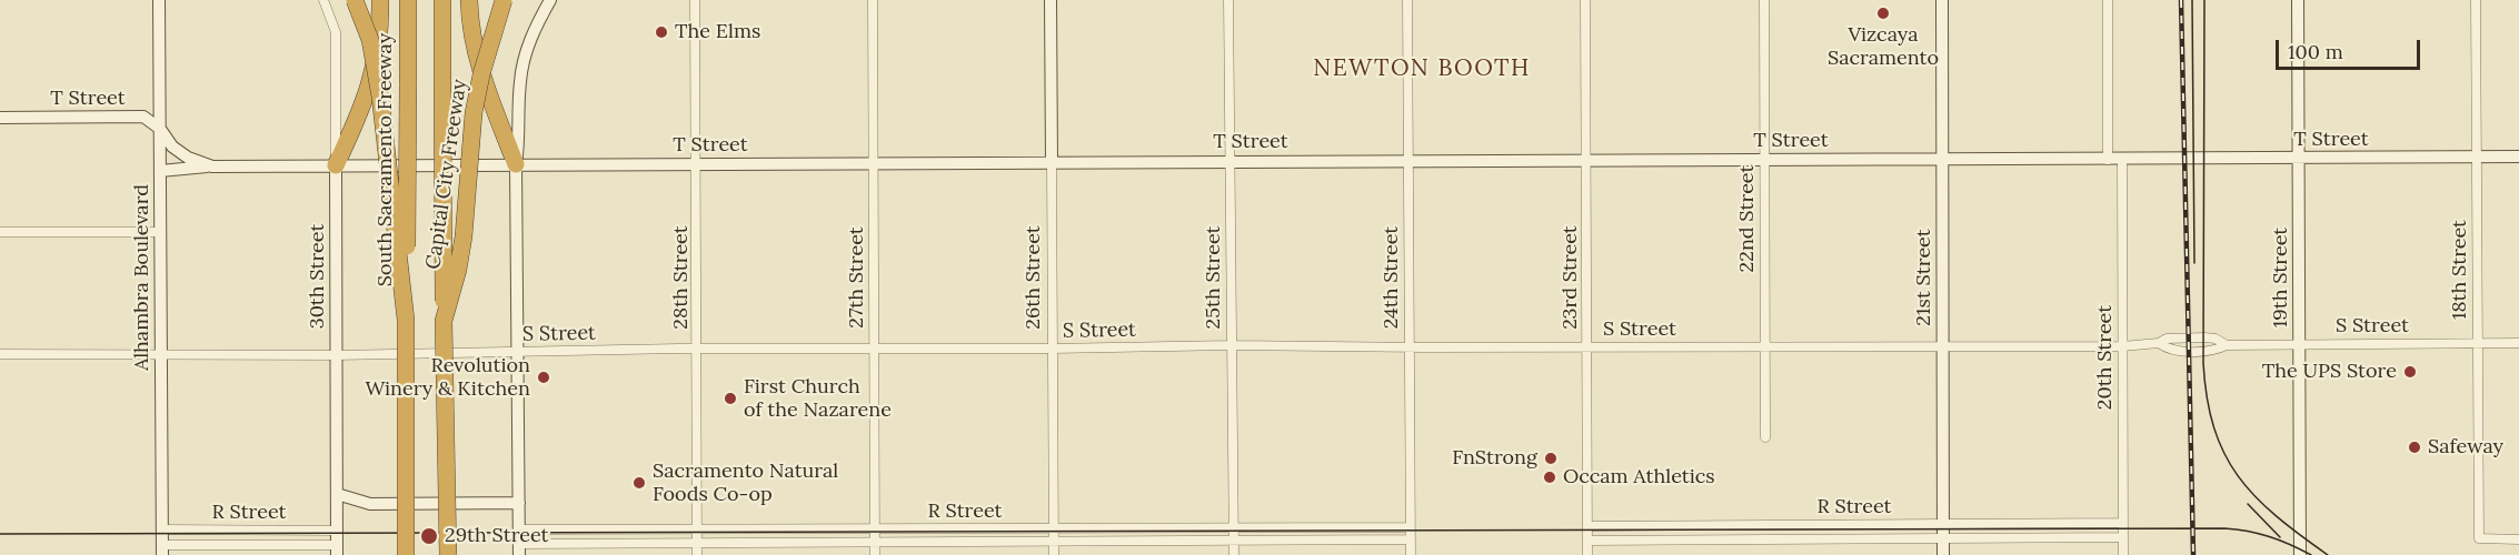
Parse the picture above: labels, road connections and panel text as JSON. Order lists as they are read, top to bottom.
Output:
{
  "streets": {
    "highway": ["South Sacramento Freeway", "Capital City Freeway"],
    "street": [
      "T Street",
      "22nd Street",
      "18th Street",
      "30th Street",
      "Alhambra Boulevard",
      "28th Street",
      "27th Street",
      "26th Street",
      "25th Street",
      "24th Street",
      "23rd Street",
      "21st Street",
      "19th Street",
      "S Street",
      "20th Street",
      "R Street"
    ]
  },
  "crossings": [
    ["T Street", "22nd Street"],
    ["T Street", "18th Street"],
    ["T Street", "30th Street"],
    ["T Street", "Alhambra Boulevard"],
    ["T Street", "28th Street"],
    ["T Street", "27th Street"],
    ["T Street", "26th Street"],
    ["T Street", "25th Street"],
    ["T Street", "24th Street"],
    ["T Street", "23rd Street"],
    ["T Street", "21st Street"],
    ["T Street", "19th Street"],
    ["T Street", "20th Street"],
    ["South Sacramento Freeway", "Capital City Freeway"],
    ["22nd Street", "S Street"],
    ["18th Street", "S Street"],
    ["30th Street", "S Street"],
    ["30th Street", "R Street"],
    ["Alhambra Boulevard", "S Street"],
    ["Alhambra Boulevard", "R Street"],
    ["28th Street", "S Street"],
    ["28th Street", "R Street"],
    ["27th Street", "S Street"],
    ["27th Street", "R Street"],
    ["26th Street", "S Street"],
    ["26th Street", "R Street"],
    ["25th Street", "S Street"],
    ["25th Street", "R Street"],
    ["24th Street", "S Street"],
    ["24th Street", "R Street"],
    ["23rd Street", "S Street"],
    ["23rd Street", "R Street"],
    ["21st Street", "S Street"],
    ["21st Street", "R Street"],
    ["19th Street", "S Street"],
    ["S Street", "20th Street"],
    ["20th Street", "R Street"]
  ],
  "districts": ["NEWTON BOOTH"],
  "places": [
    "Vizcaya Sacramento",
    "The Elms",
    "The UPS Store",
    "Revolution Winery & Kitchen",
    "First Church of the Nazarene",
    "Safeway",
    "FnStrong",
    "Occam Athletics",
    "Sacramento Natural Foods Co-op",
    "29th Street"
  ],
  "scale_bar": "100 m"
}
